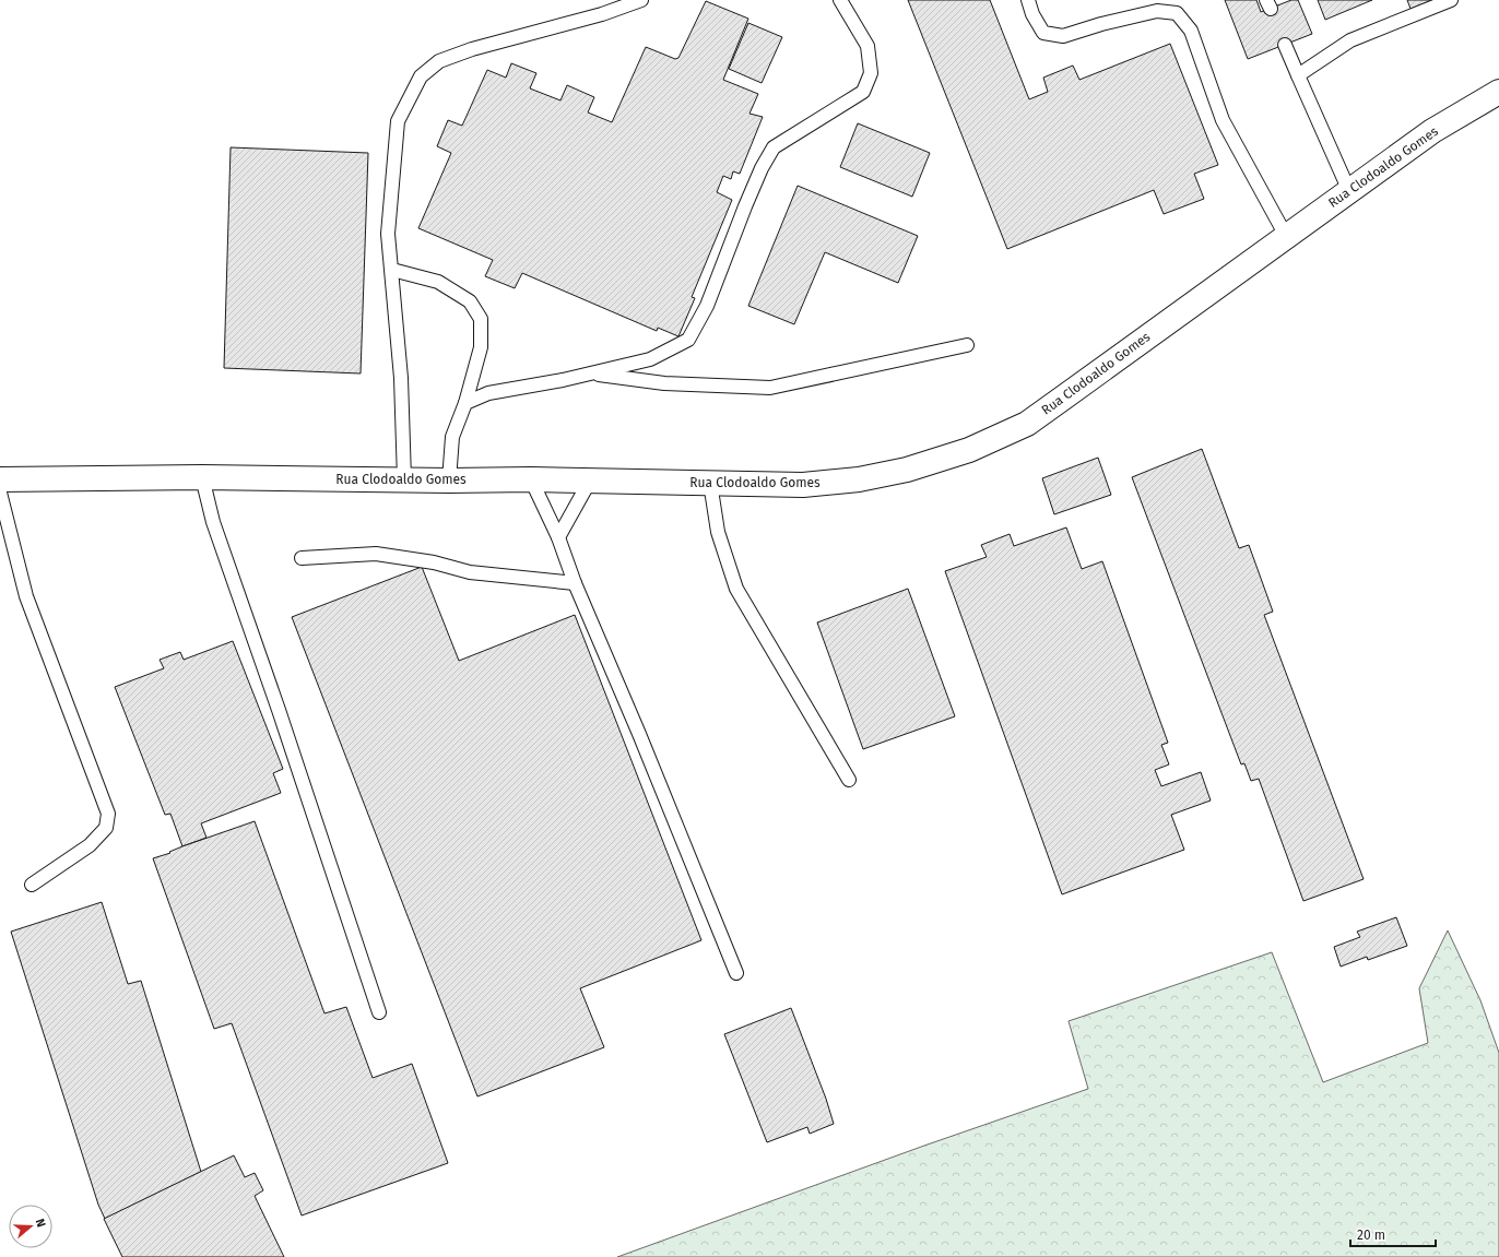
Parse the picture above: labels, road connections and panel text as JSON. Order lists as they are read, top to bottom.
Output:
{
  "streets": {
    "main road": ["Rua Clodoaldo Gomes"]
  },
  "scale_bar": "20 m",
  "north": "right"
}
